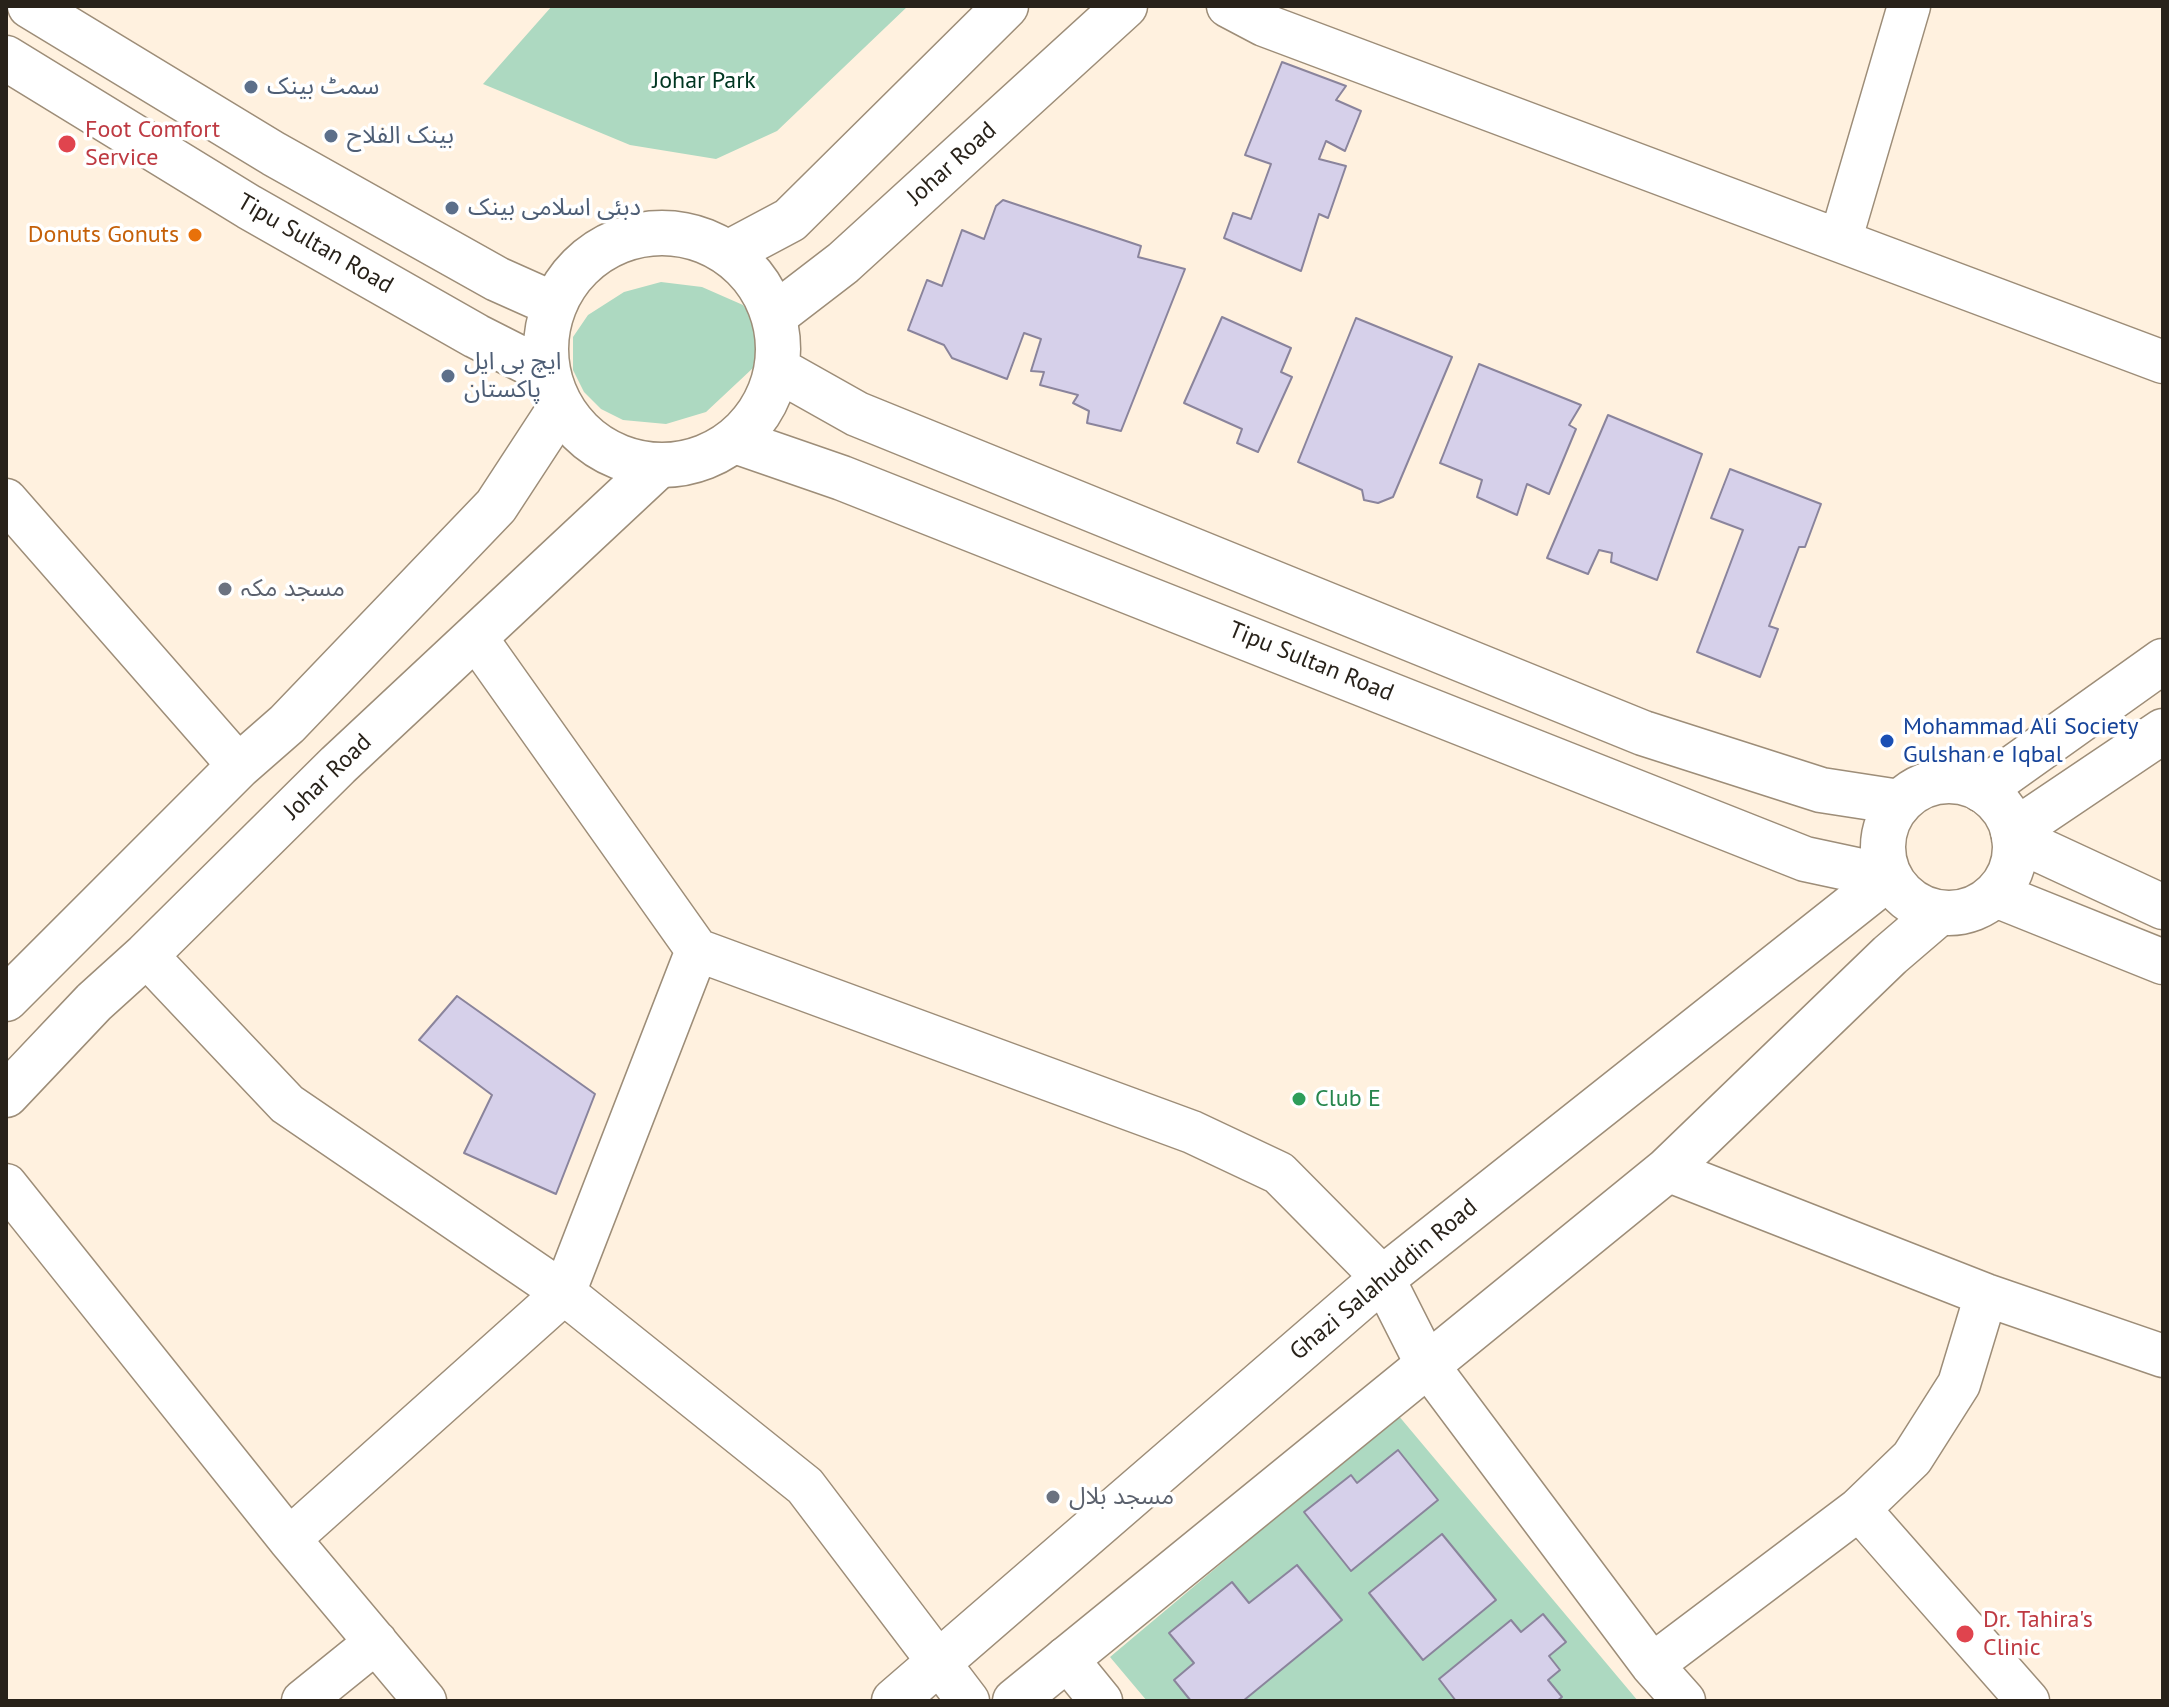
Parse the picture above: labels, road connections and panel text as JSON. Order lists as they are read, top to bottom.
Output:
{
  "streets": {
    "street": ["Johar Road", "Tipu Sultan Road", "Ghazi Salahuddin Road"]
  },
  "crossings": [
    ["Johar Road", "Tipu Sultan Road"],
    ["Tipu Sultan Road", "Ghazi Salahuddin Road"]
  ],
  "parks": ["Johar Park"],
  "places": [
    "سمٹ بینک",
    "بینک الفلاح",
    "Foot Comfort Service",
    "دبئی اسلامی بینک",
    "Donuts Gonuts",
    "ایچ بی ایل پاکستان",
    "مسجد مکہ",
    "Mohammad Ali Society Gulshan e Iqbal",
    "Club E",
    "مسجد بلال",
    "Dr. Tahira's Clinic"
  ]
}
